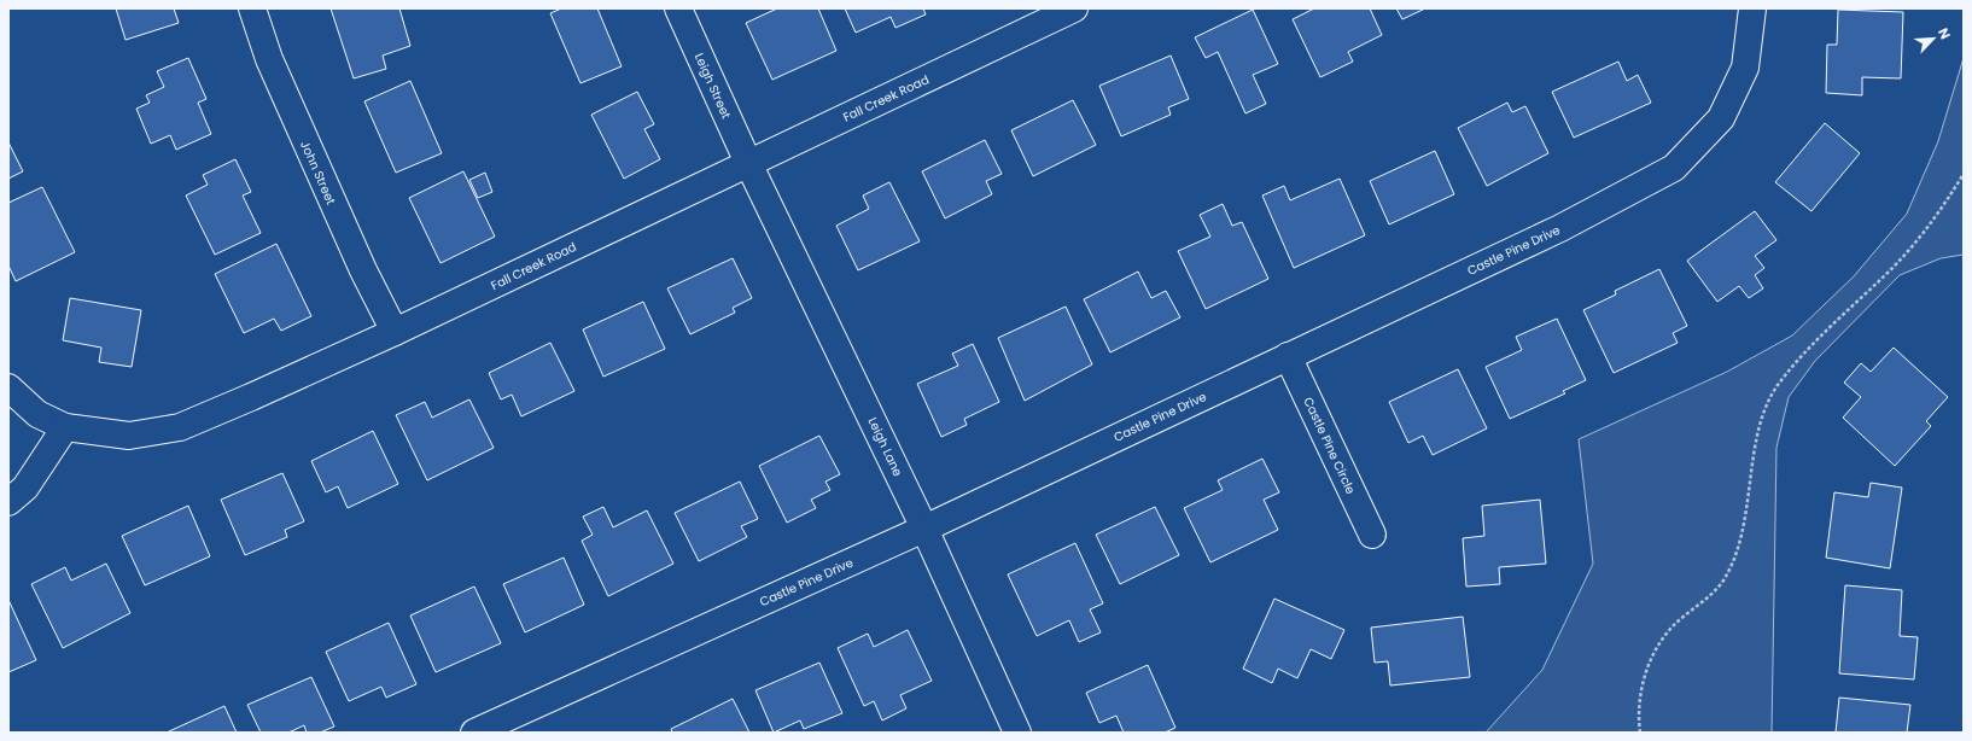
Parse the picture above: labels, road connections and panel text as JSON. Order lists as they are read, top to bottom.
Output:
{
  "streets": {
    "street": [
      "Leigh Street",
      "Fall Creek Road",
      "John Street",
      "Castle Pine Drive",
      "Castle Pine Circle",
      "Leigh Lane"
    ]
  },
  "crossings": [
    ["Leigh Street", "Fall Creek Road"],
    ["Leigh Street", "Leigh Lane"],
    ["Fall Creek Road", "John Street"],
    ["Fall Creek Road", "Leigh Lane"],
    ["Castle Pine Drive", "Castle Pine Circle"],
    ["Castle Pine Drive", "Leigh Lane"]
  ],
  "north": "top right"
}
